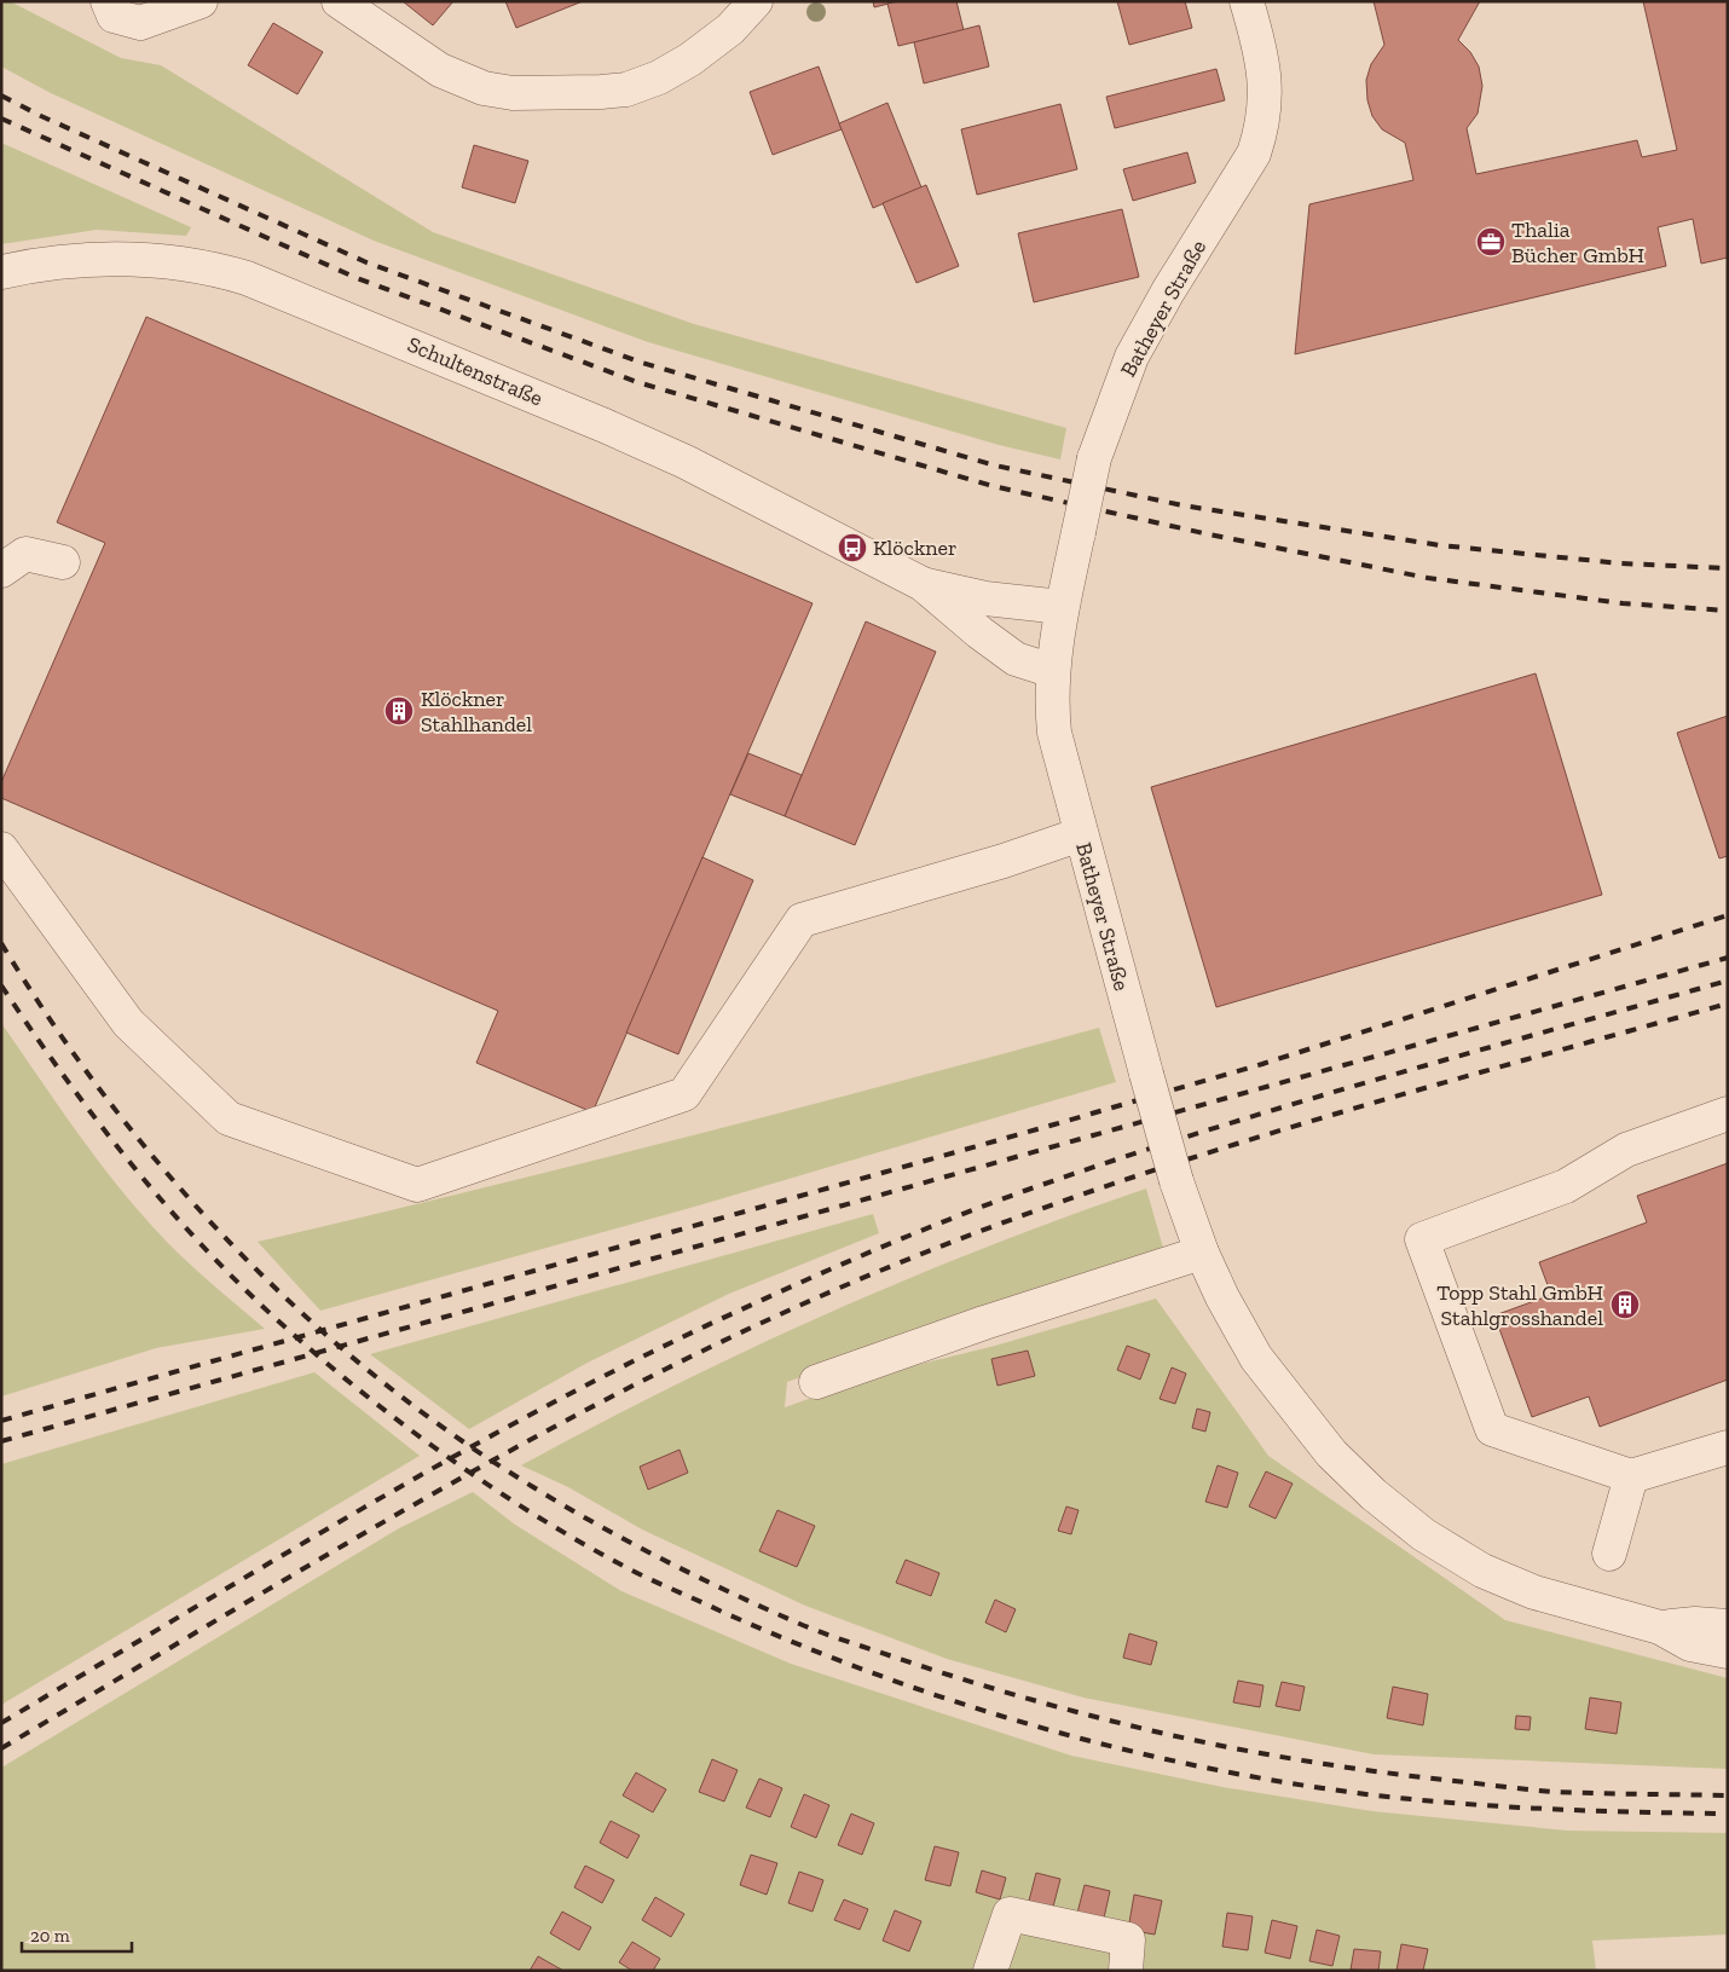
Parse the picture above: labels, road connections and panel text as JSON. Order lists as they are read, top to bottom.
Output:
{
  "streets": {
    "street": ["Batheyer Straße", "Schultenstraße"]
  },
  "crossings": [
    ["Batheyer Straße", "Schultenstraße"]
  ],
  "places": {
    "office": ["Thalia Bücher GmbH"],
    "bus stop": ["Klöckner"],
    "building": ["Klöckner Stahlhandel", "Topp Stahl GmbH Stahlgrosshandel"]
  },
  "scale_bar": "20 m"
}
